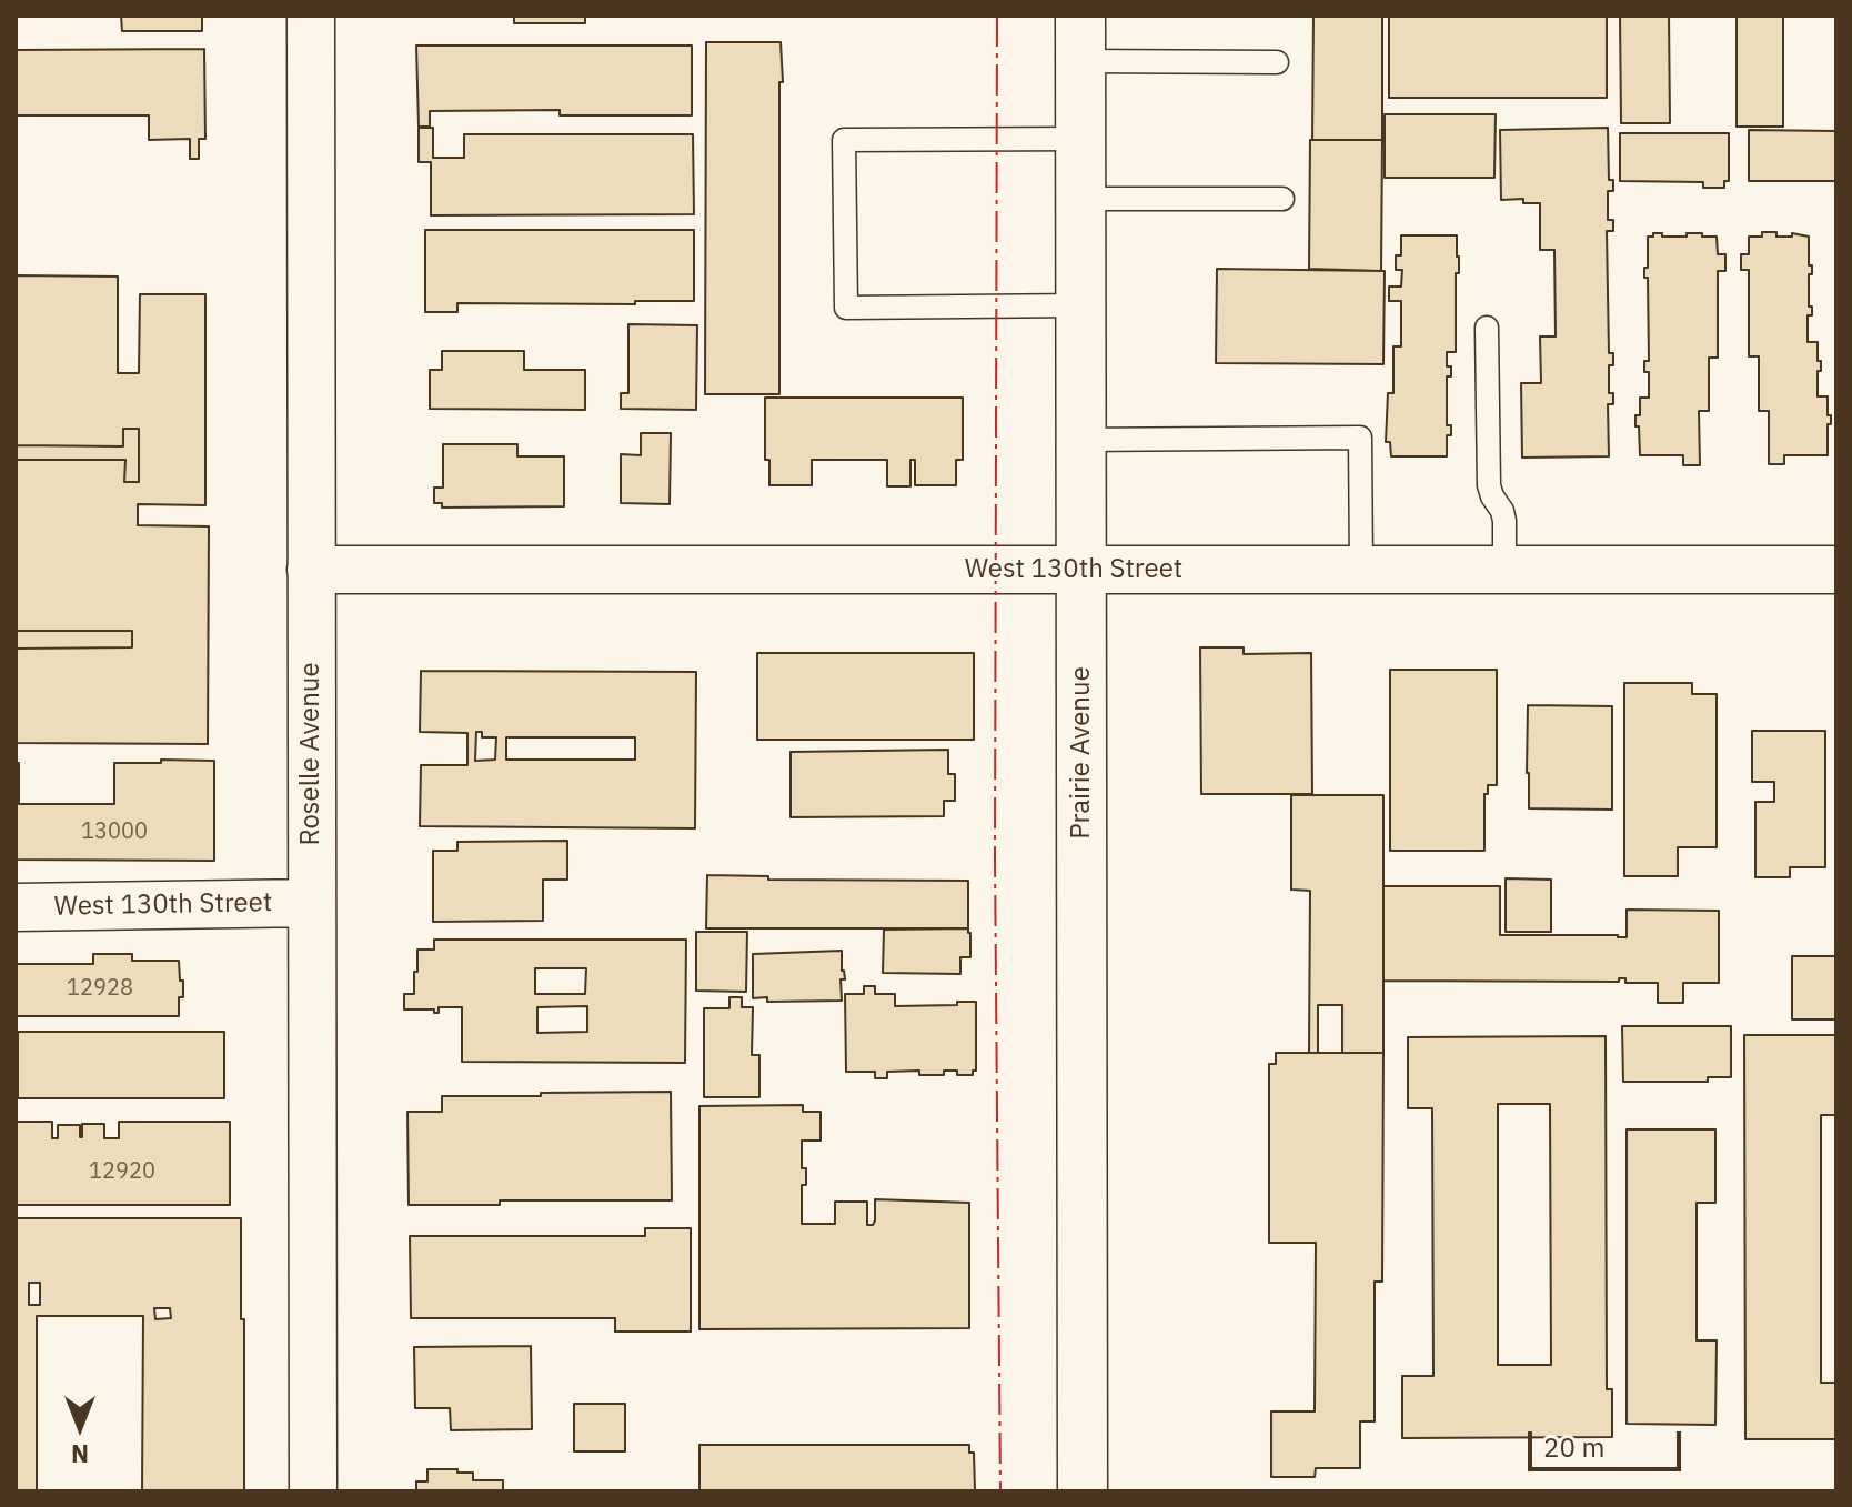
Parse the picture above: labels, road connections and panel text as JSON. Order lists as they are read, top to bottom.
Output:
{
  "streets": {
    "main road": ["Prairie Avenue"],
    "street": ["West 130th Street", "Roselle Avenue"]
  },
  "crossings": [
    ["West 130th Street", "Prairie Avenue"],
    ["West 130th Street", "Roselle Avenue"]
  ],
  "house_numbers": ["13000", "12928", "12920"],
  "scale_bar": "20 m",
  "north": "bottom"
}
